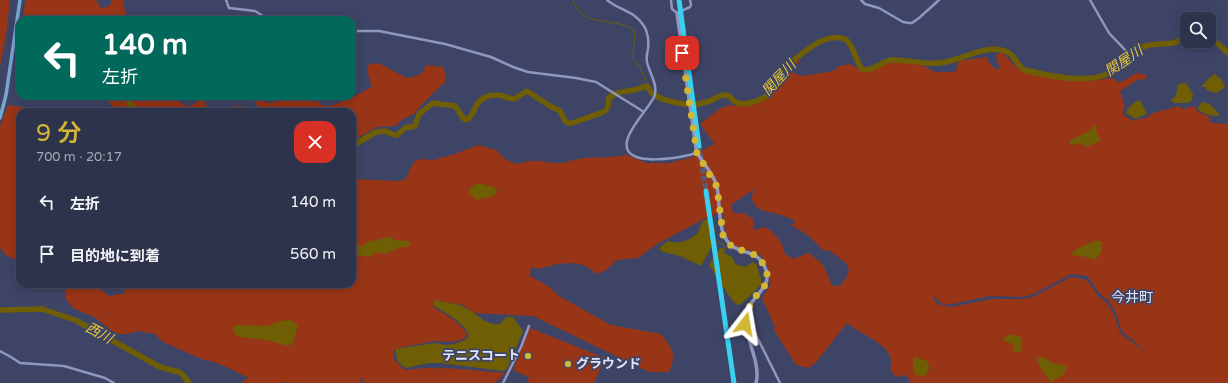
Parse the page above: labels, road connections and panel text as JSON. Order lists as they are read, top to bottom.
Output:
{
  "districts": ["今井町"],
  "water": ["関屋川", "西川"],
  "places": ["テニスコート", "グラウンド"],
  "page": {
    "turn": ["140 m", "左折"],
    "heading": ["9 分", "700 m · 20:17"],
    "list": [
      {
        "name": "左折",
        "value": "140 m"
      },
      {
        "name": "目的地に到着",
        "value": "560 m"
      }
    ]
  }
}
